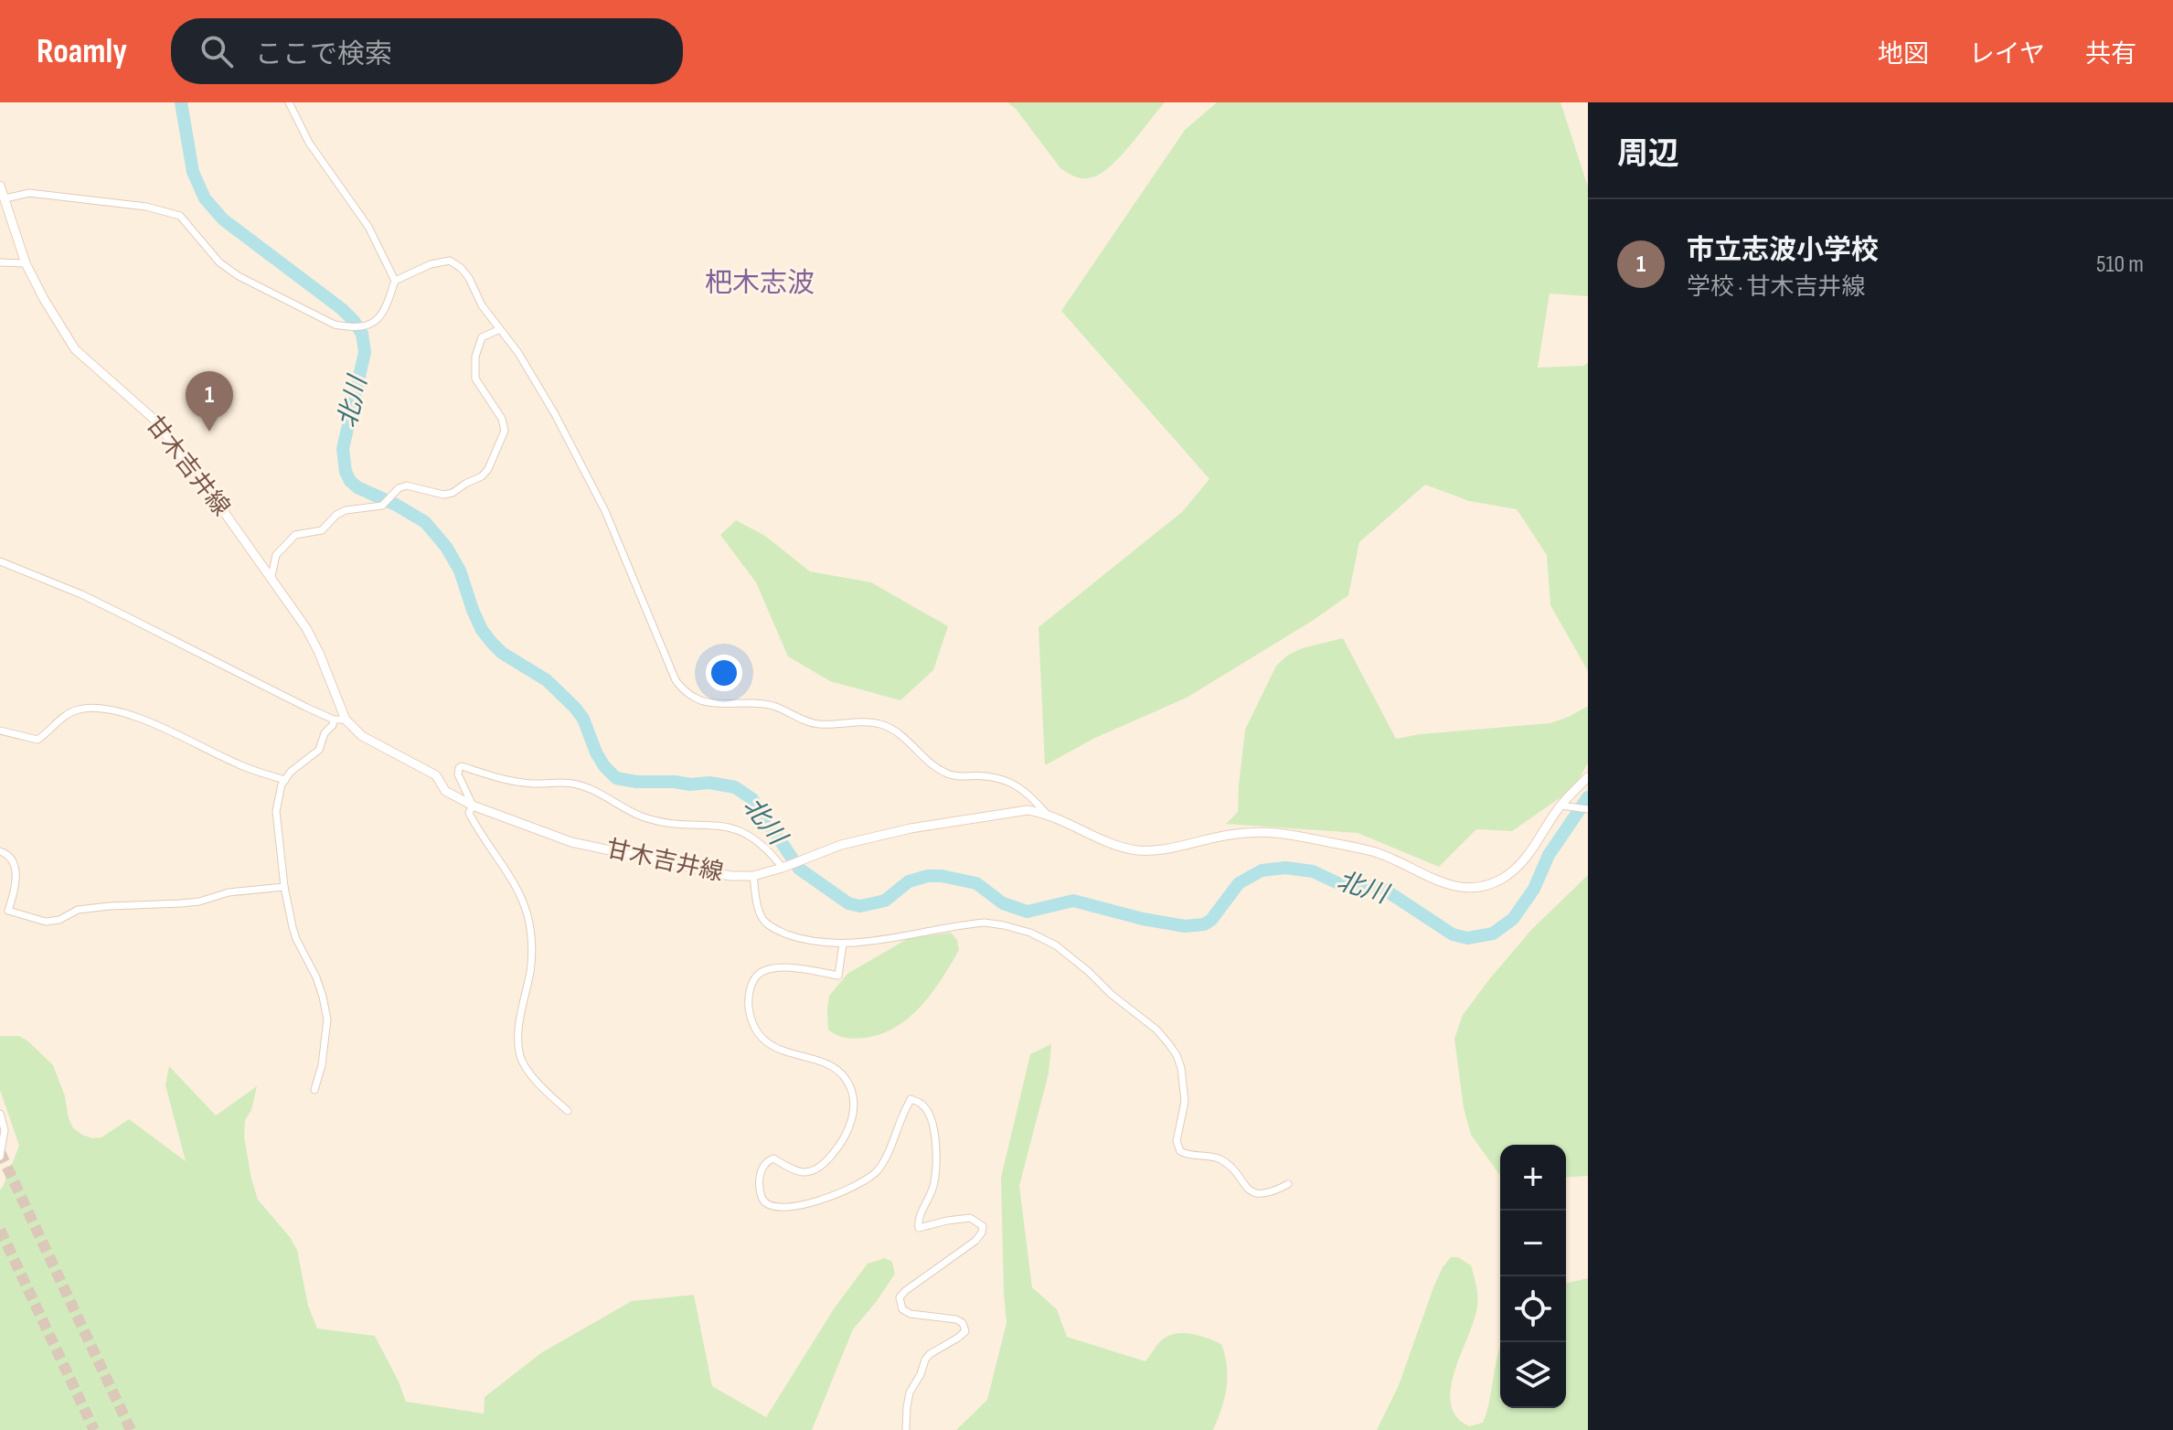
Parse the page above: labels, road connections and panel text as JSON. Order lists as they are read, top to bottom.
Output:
{
  "streets": {
    "main road": ["甘木吉井線"]
  },
  "districts": ["杷木志波"],
  "water": ["北川"],
  "page": {
    "header": "Roamly",
    "search": "ここで検索",
    "nav": ["地図", "レイヤ", "共有"],
    "heading": "周辺",
    "list": [
      {
        "mark": "1",
        "name": "市立志波小学校",
        "note": "学校 · 甘木吉井線",
        "value": "510 m"
      }
    ],
    "pins": "1",
    "map_buttons": ["+", "−"]
  }
}
